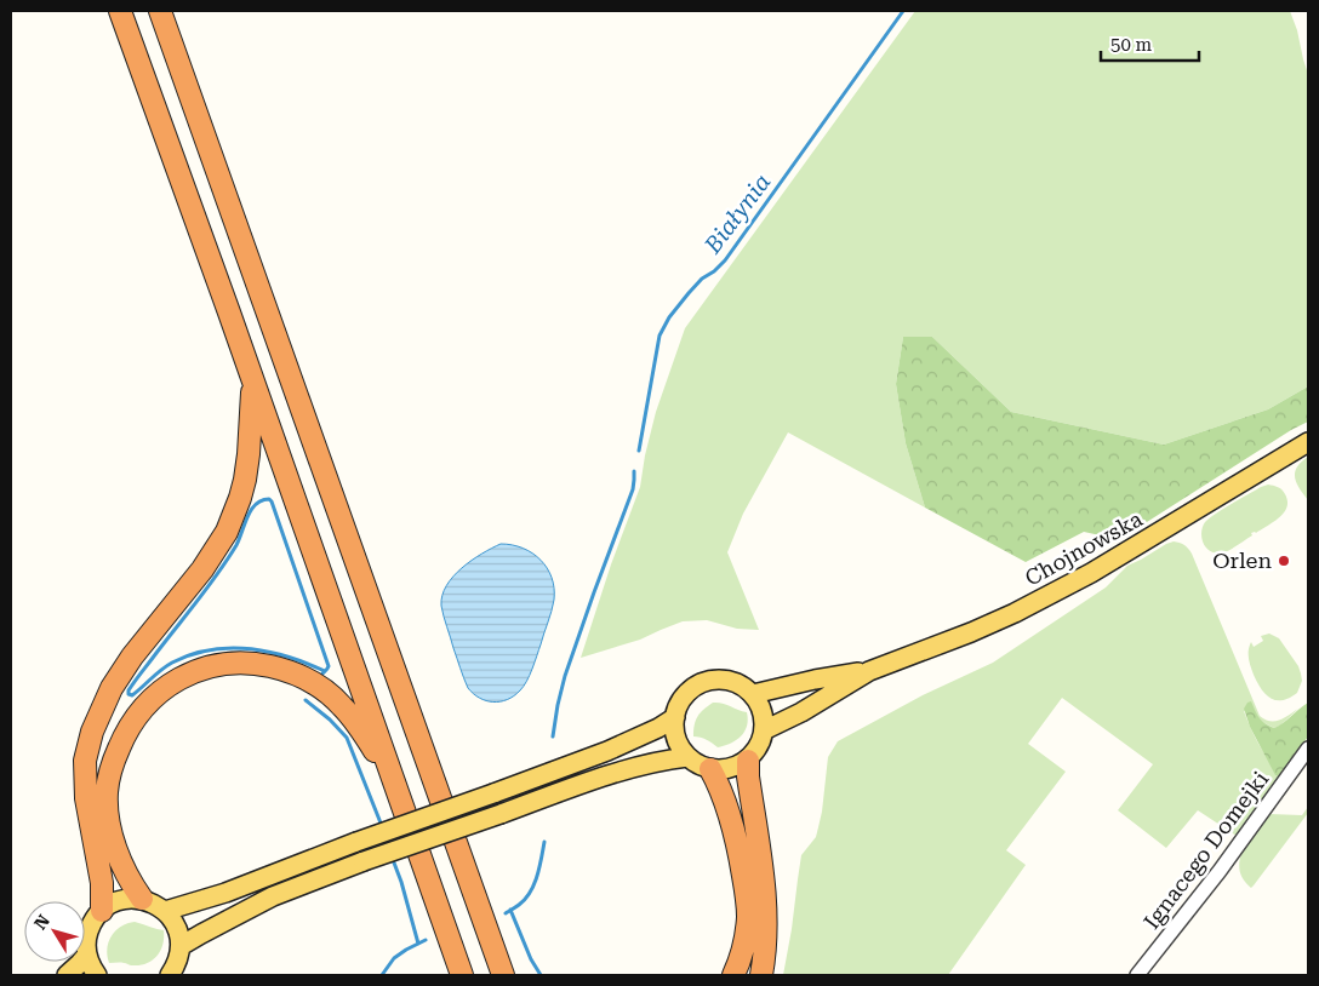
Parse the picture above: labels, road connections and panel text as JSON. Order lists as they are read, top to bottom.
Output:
{
  "streets": {
    "main road": ["Chojnowska"],
    "street": ["Ignacego Domejki"]
  },
  "water": ["Białynia"],
  "places": ["Orlen"],
  "scale_bar": "50 m",
  "north": "top left"
}
